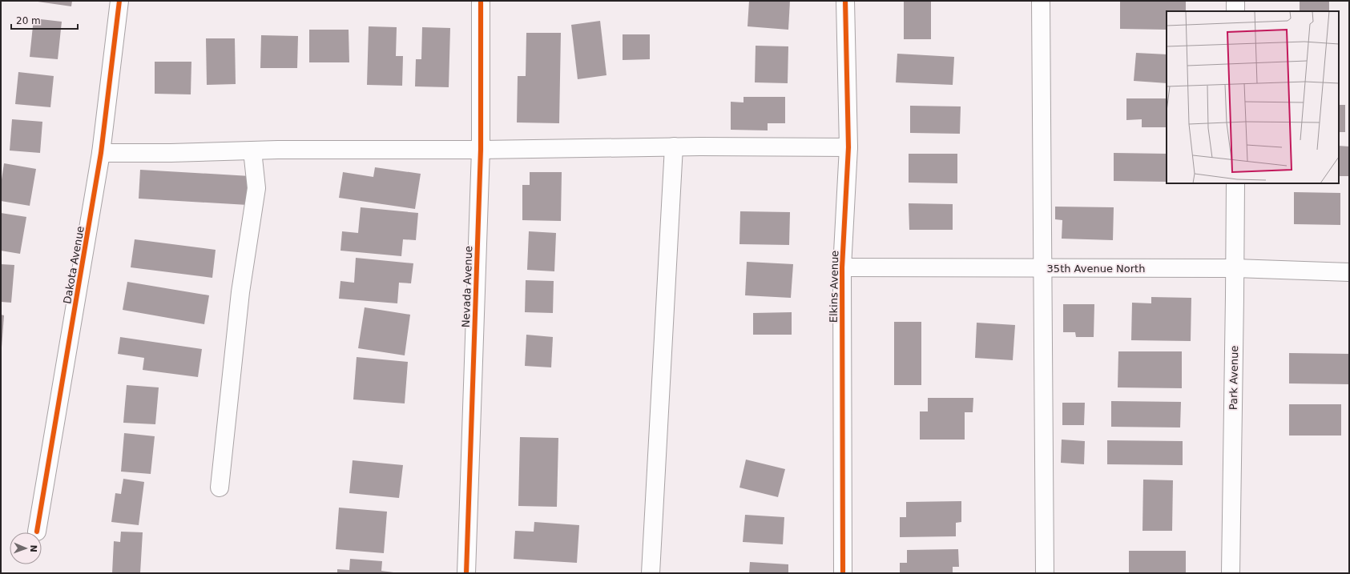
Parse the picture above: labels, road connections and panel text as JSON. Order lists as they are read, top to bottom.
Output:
{
  "streets": {
    "street": [
      "Dakota Avenue",
      "35th Avenue North",
      "Nevada Avenue",
      "Elkins Avenue",
      "Park Avenue"
    ]
  },
  "crossings": [
    ["35th Avenue North", "Elkins Avenue"],
    ["35th Avenue North", "Park Avenue"]
  ],
  "scale_bar": "20 m",
  "north": "right"
}
